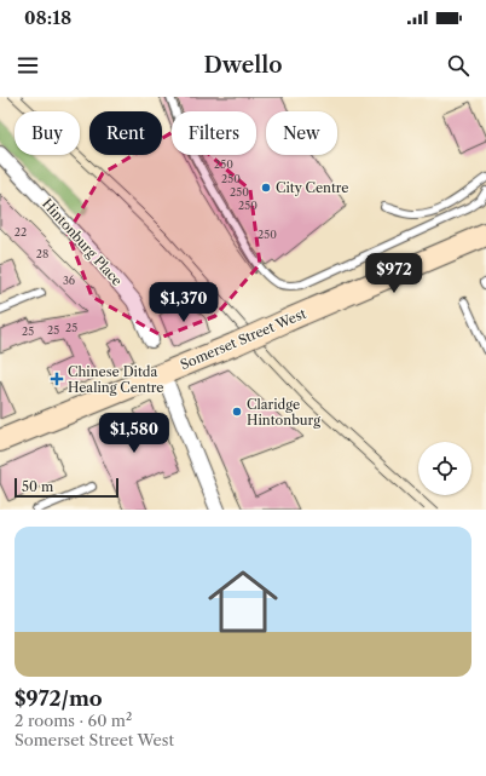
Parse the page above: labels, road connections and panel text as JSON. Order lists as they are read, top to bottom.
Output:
{
  "streets": {
    "main road": ["Somerset Street West"],
    "street": ["Hintonburg Place"]
  },
  "places": {
    "other": ["City Centre", "Claridge Hintonburg"],
    "health": ["Chinese Ditda Healing Centre"]
  },
  "house_numbers": [
    "250",
    "250",
    "250",
    "250",
    "22",
    "250",
    "28",
    "36",
    "25",
    "25",
    "25"
  ],
  "scale_bar": "50 m",
  "page": {
    "status": "08:18",
    "header": "Dwello",
    "chip": [
      "Buy",
      "Rent",
      "Filters",
      "New"
    ],
    "price": ["$972", "$1,370", "$1,580"],
    "scale": "50 m",
    "list": [
      {
        "name": "$972/mo",
        "note": "2 rooms · 60 m² · Somerset Street West"
      }
    ]
  }
}
